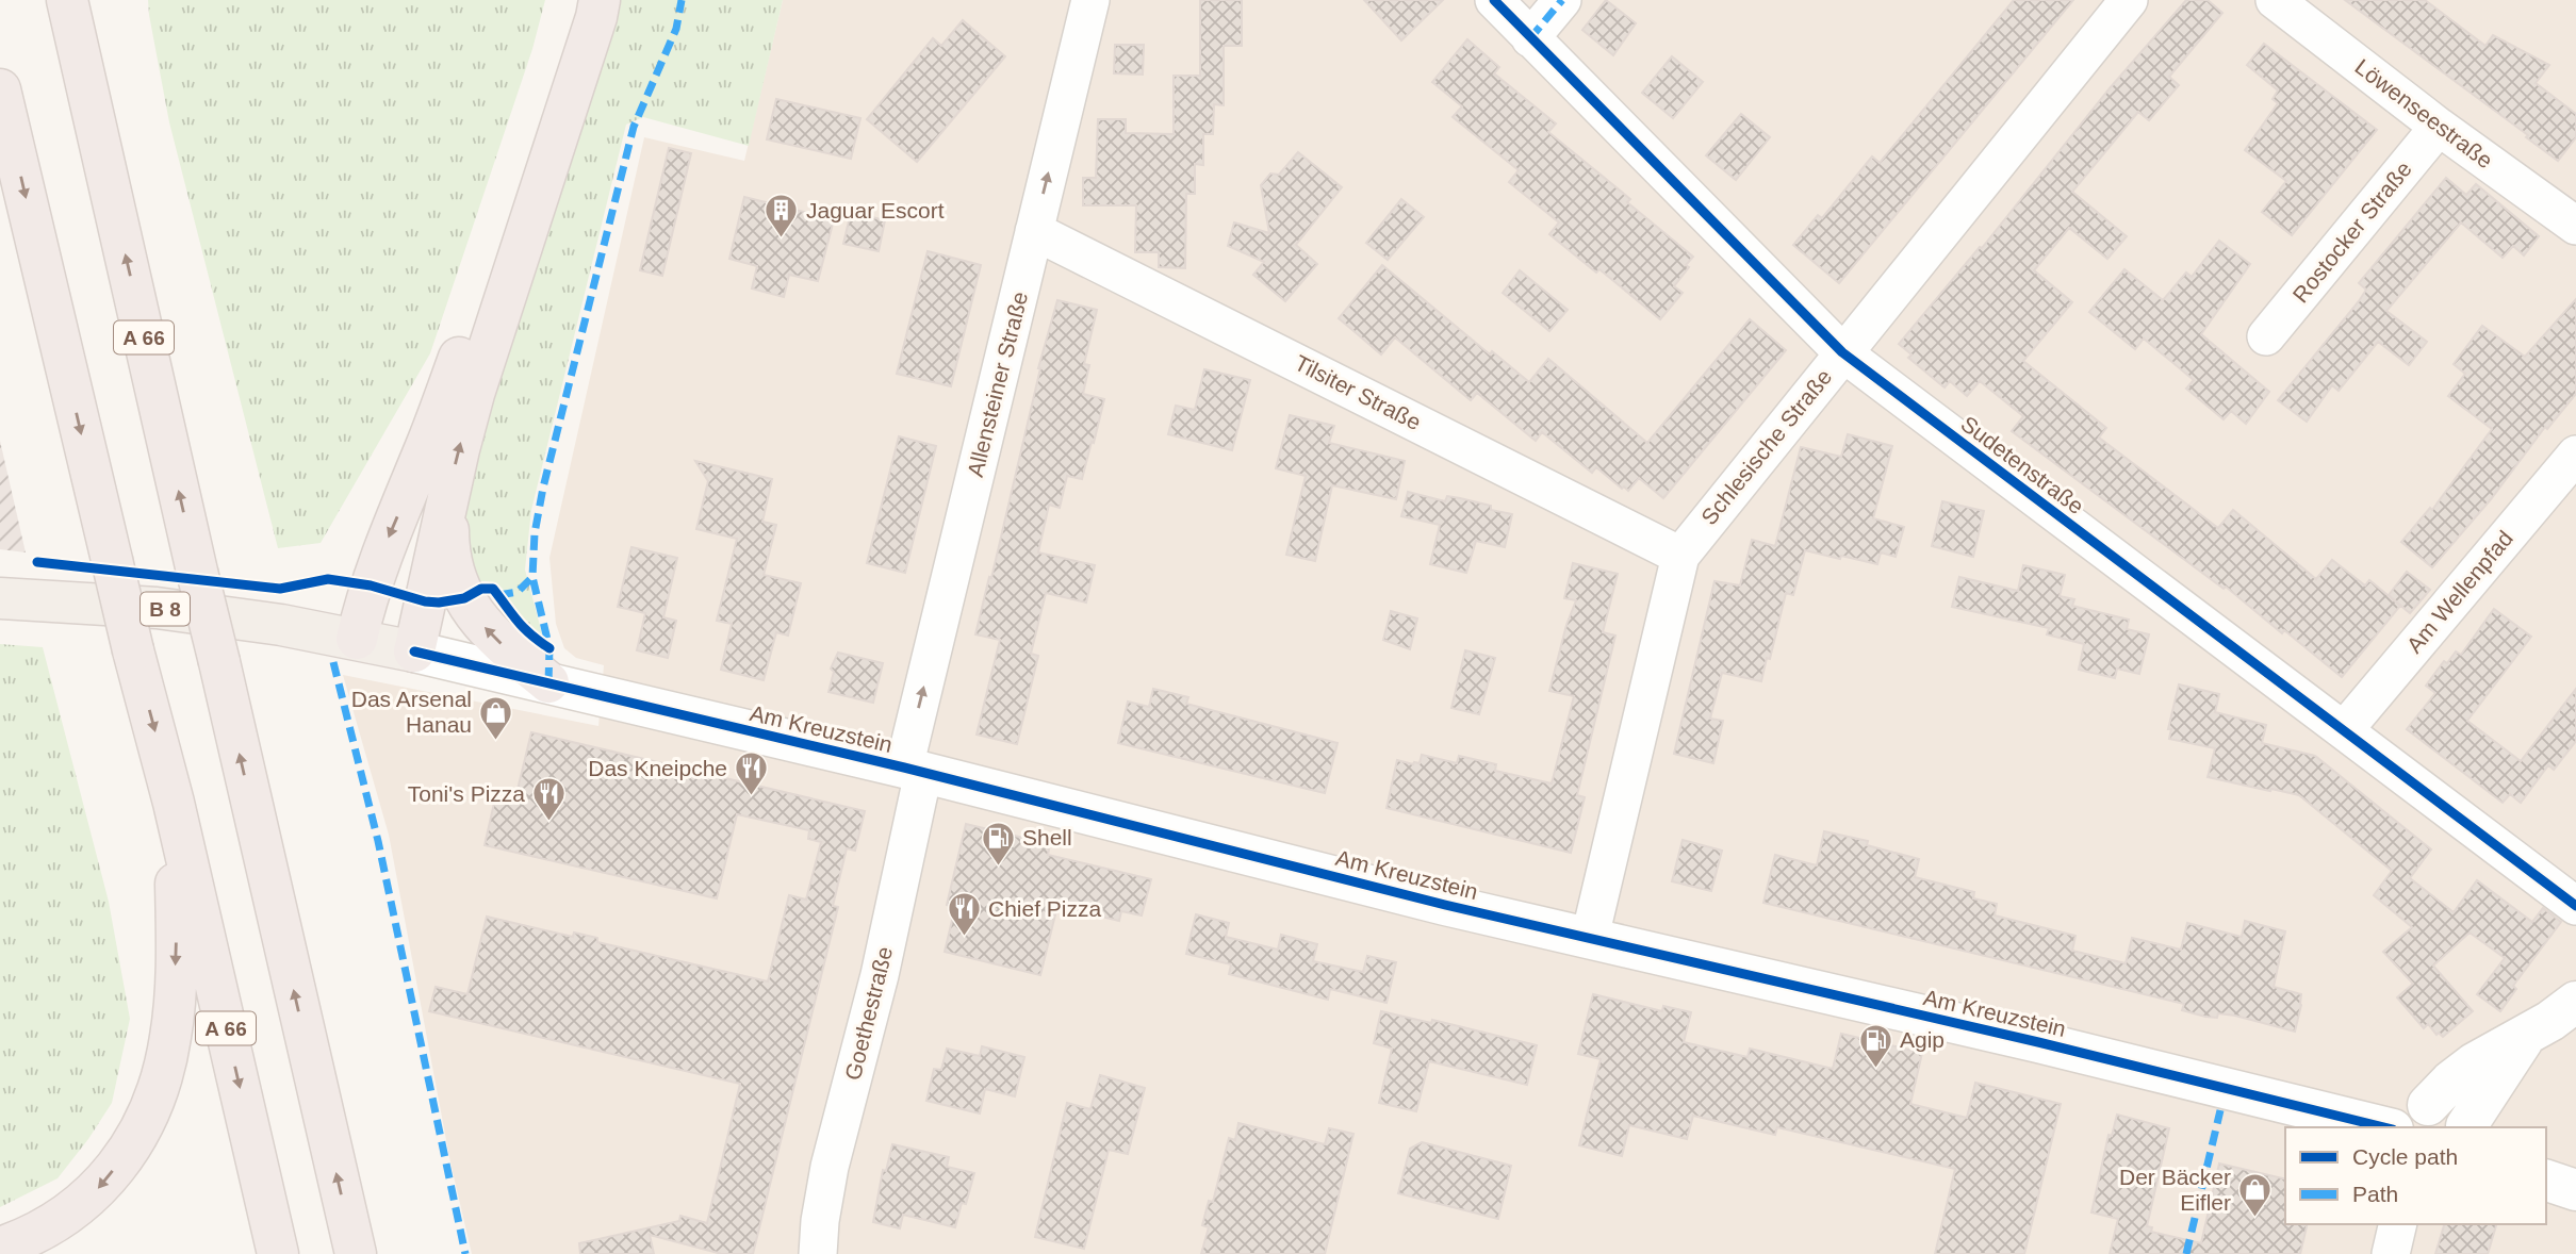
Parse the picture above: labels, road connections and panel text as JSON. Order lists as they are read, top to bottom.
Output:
{
  "streets": {
    "highway": ["A 66"],
    "main road": ["B 8", "Am Kreuzstein"],
    "street": [
      "Löwenseestraße",
      "Rostocker Straße",
      "Allensteiner Straße",
      "Tilsiter Straße",
      "Schlesische Straße",
      "Sudetenstraße",
      "Am Wellenpfad",
      "Goethestraße"
    ]
  },
  "crossings": [
    ["Löwenseestraße", "Rostocker Straße"],
    ["Allensteiner Straße", "Tilsiter Straße"],
    ["Allensteiner Straße", "Am Kreuzstein"],
    ["Allensteiner Straße", "Goethestraße"],
    ["Tilsiter Straße", "Schlesische Straße"],
    ["Schlesische Straße", "Sudetenstraße"],
    ["Schlesische Straße", "Am Kreuzstein"],
    ["Sudetenstraße", "Am Wellenpfad"],
    ["Am Kreuzstein", "Goethestraße"]
  ],
  "one_way": ["Allensteiner Straße"],
  "places": {
    "building": ["Jaguar Escort"],
    "shop": ["Das Arsenal Hanau", "Der Bäcker Eifler"],
    "restaurant": ["Das Kneipche", "Toni's Pizza", "Chief Pizza"],
    "fuel station": ["Shell", "Agip"]
  },
  "legend": ["Cycle path", "Path"]
}
